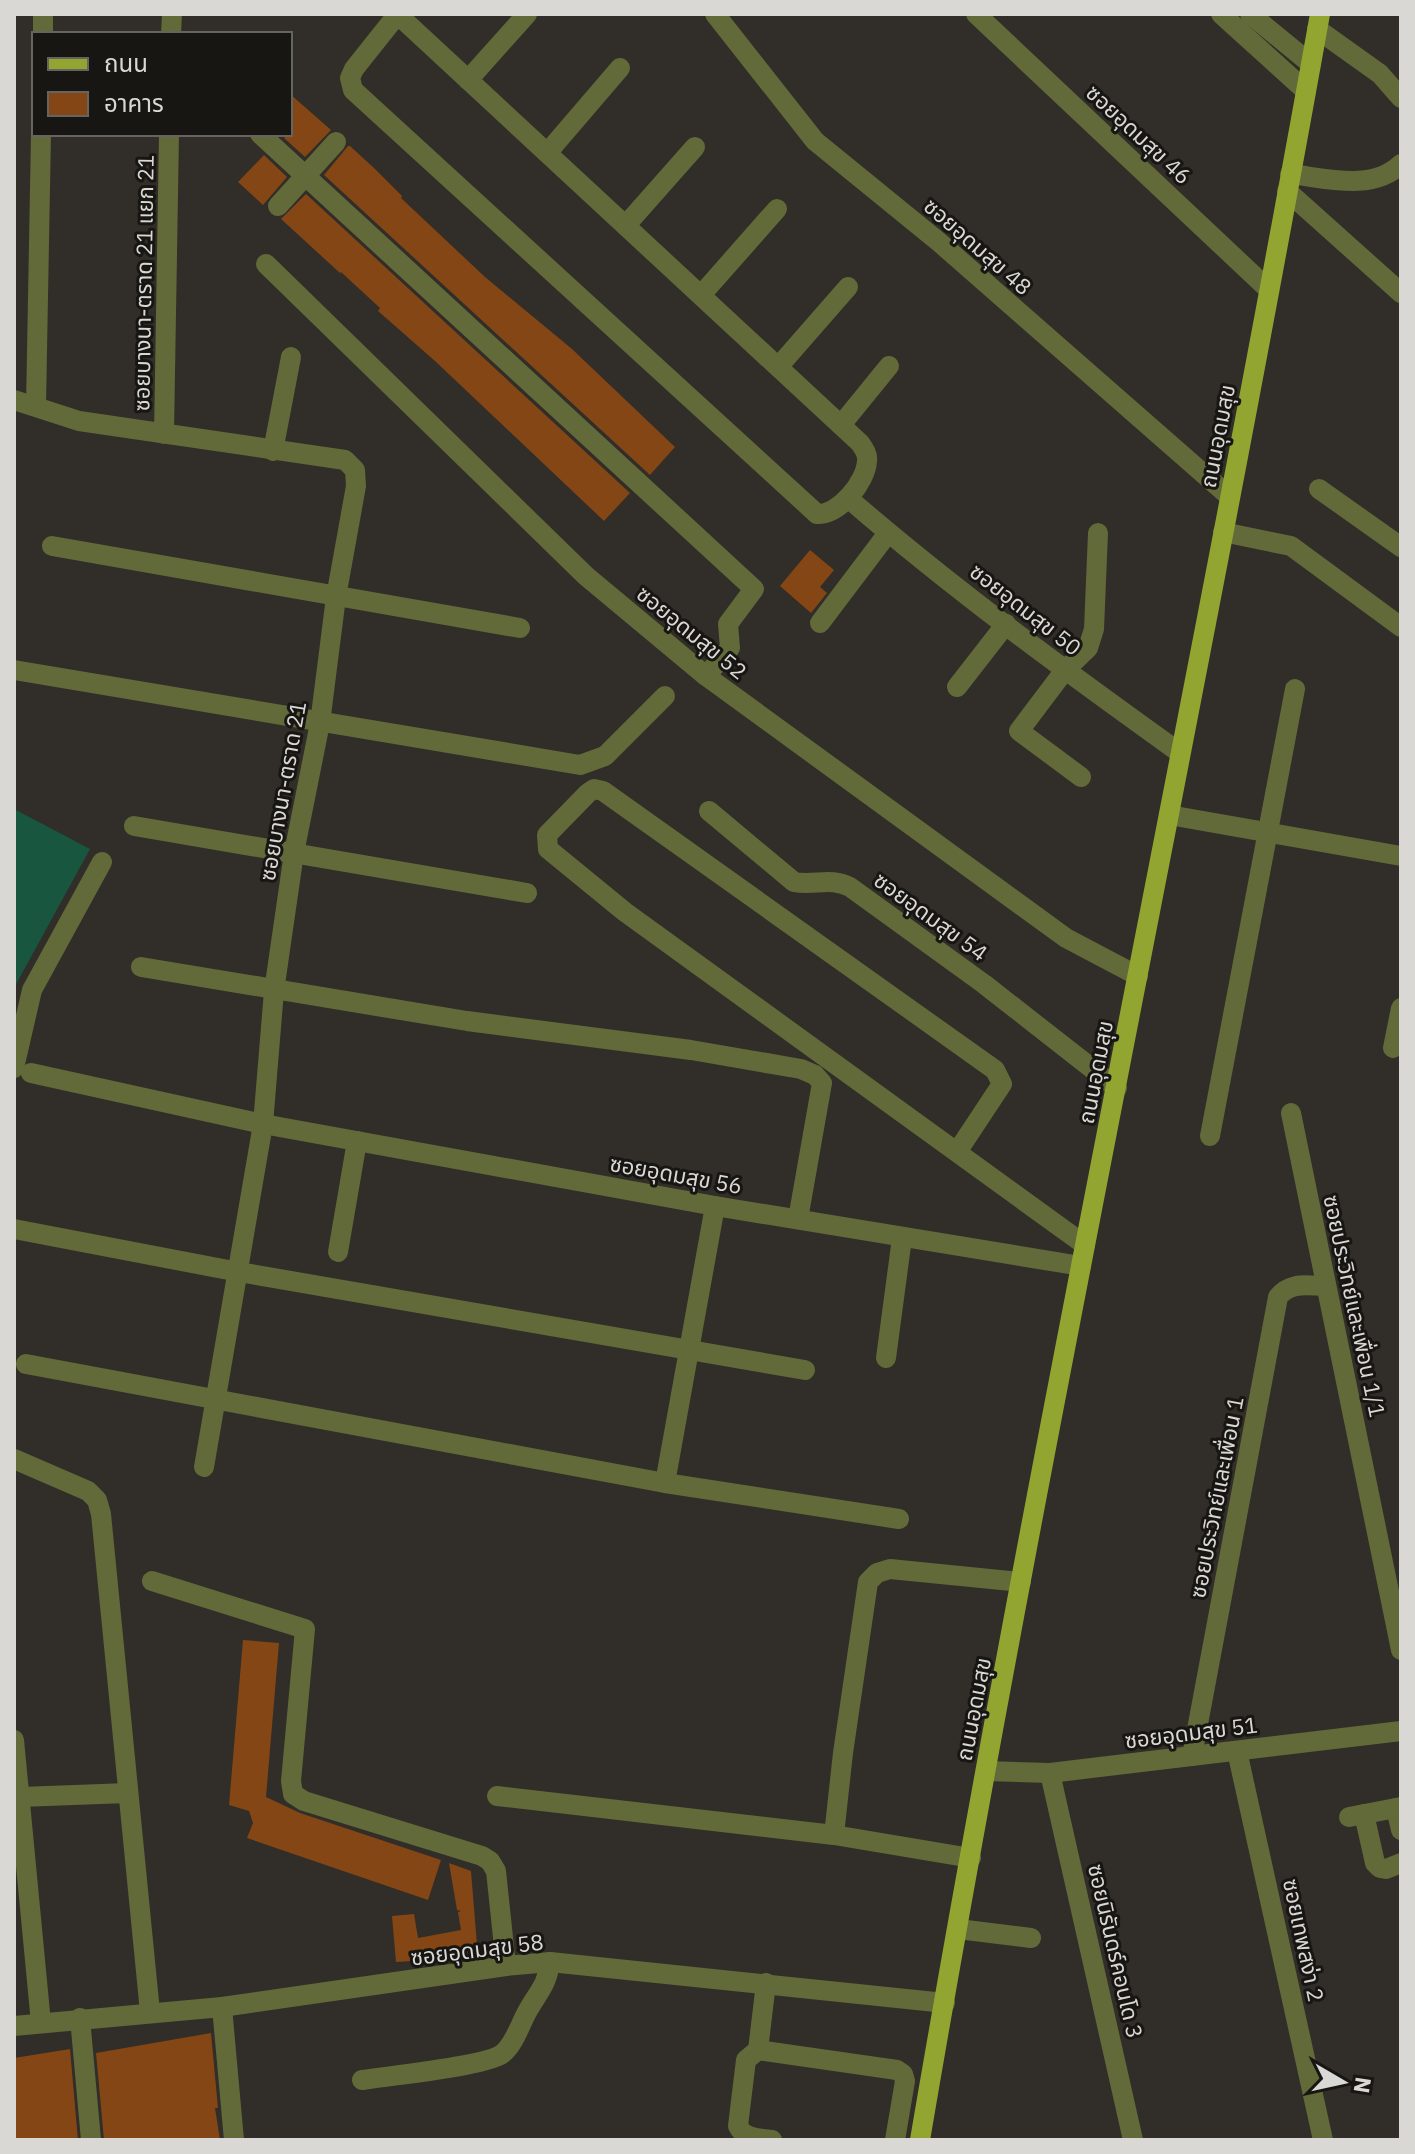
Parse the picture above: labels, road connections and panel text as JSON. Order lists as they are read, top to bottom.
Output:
{
  "streets": {
    "main road": ["ถนนอุดมสุข"],
    "street": [
      "ซอยอุดมสุข 46",
      "ซอยอุดมสุข 48",
      "ซอยบางนา-ตราด 21 แยก 21",
      "ซอยอุดมสุข 50",
      "ซอยอุดมสุข 52",
      "ซอยบางนา-ตราด 21",
      "ซอยอุดมสุข 54",
      "ซอยอุดมสุข 56",
      "ซอยประวิทย์และเพื่อน 1/1",
      "ซอยประวิทย์และเพื่อน 1",
      "ซอยอุดมสุข 51",
      "ซอยเทพสง่า 2",
      "ซอยอุดมสุข 58",
      "ซอยนิรันดร์คอนโด 3"
    ]
  },
  "crossings": [
    ["ซอยอุดมสุข 46", "ถนนอุดมสุข"],
    ["ซอยอุดมสุข 48", "ถนนอุดมสุข"],
    ["ซอยบางนา-ตราด 21 แยก 21", "ซอยบางนา-ตราด 21"],
    ["ถนนอุดมสุข", "ซอยอุดมสุข 50"],
    ["ถนนอุดมสุข", "ซอยอุดมสุข 52"],
    ["ถนนอุดมสุข", "ซอยอุดมสุข 54"],
    ["ถนนอุดมสุข", "ซอยอุดมสุข 56"],
    ["ถนนอุดมสุข", "ซอยอุดมสุข 51"],
    ["ถนนอุดมสุข", "ซอยอุดมสุข 58"],
    ["ซอยบางนา-ตราด 21", "ซอยอุดมสุข 56"],
    ["ซอยประวิทย์และเพื่อน 1/1", "ซอยประวิทย์และเพื่อน 1"],
    ["ซอยประวิทย์และเพื่อน 1", "ซอยอุดมสุข 51"],
    ["ซอยอุดมสุข 51", "ซอยเทพสง่า 2"],
    ["ซอยอุดมสุข 51", "ซอยนิรันดร์คอนโด 3"]
  ],
  "legend": ["ถนน", "อาคาร"],
  "north": "right"
}
